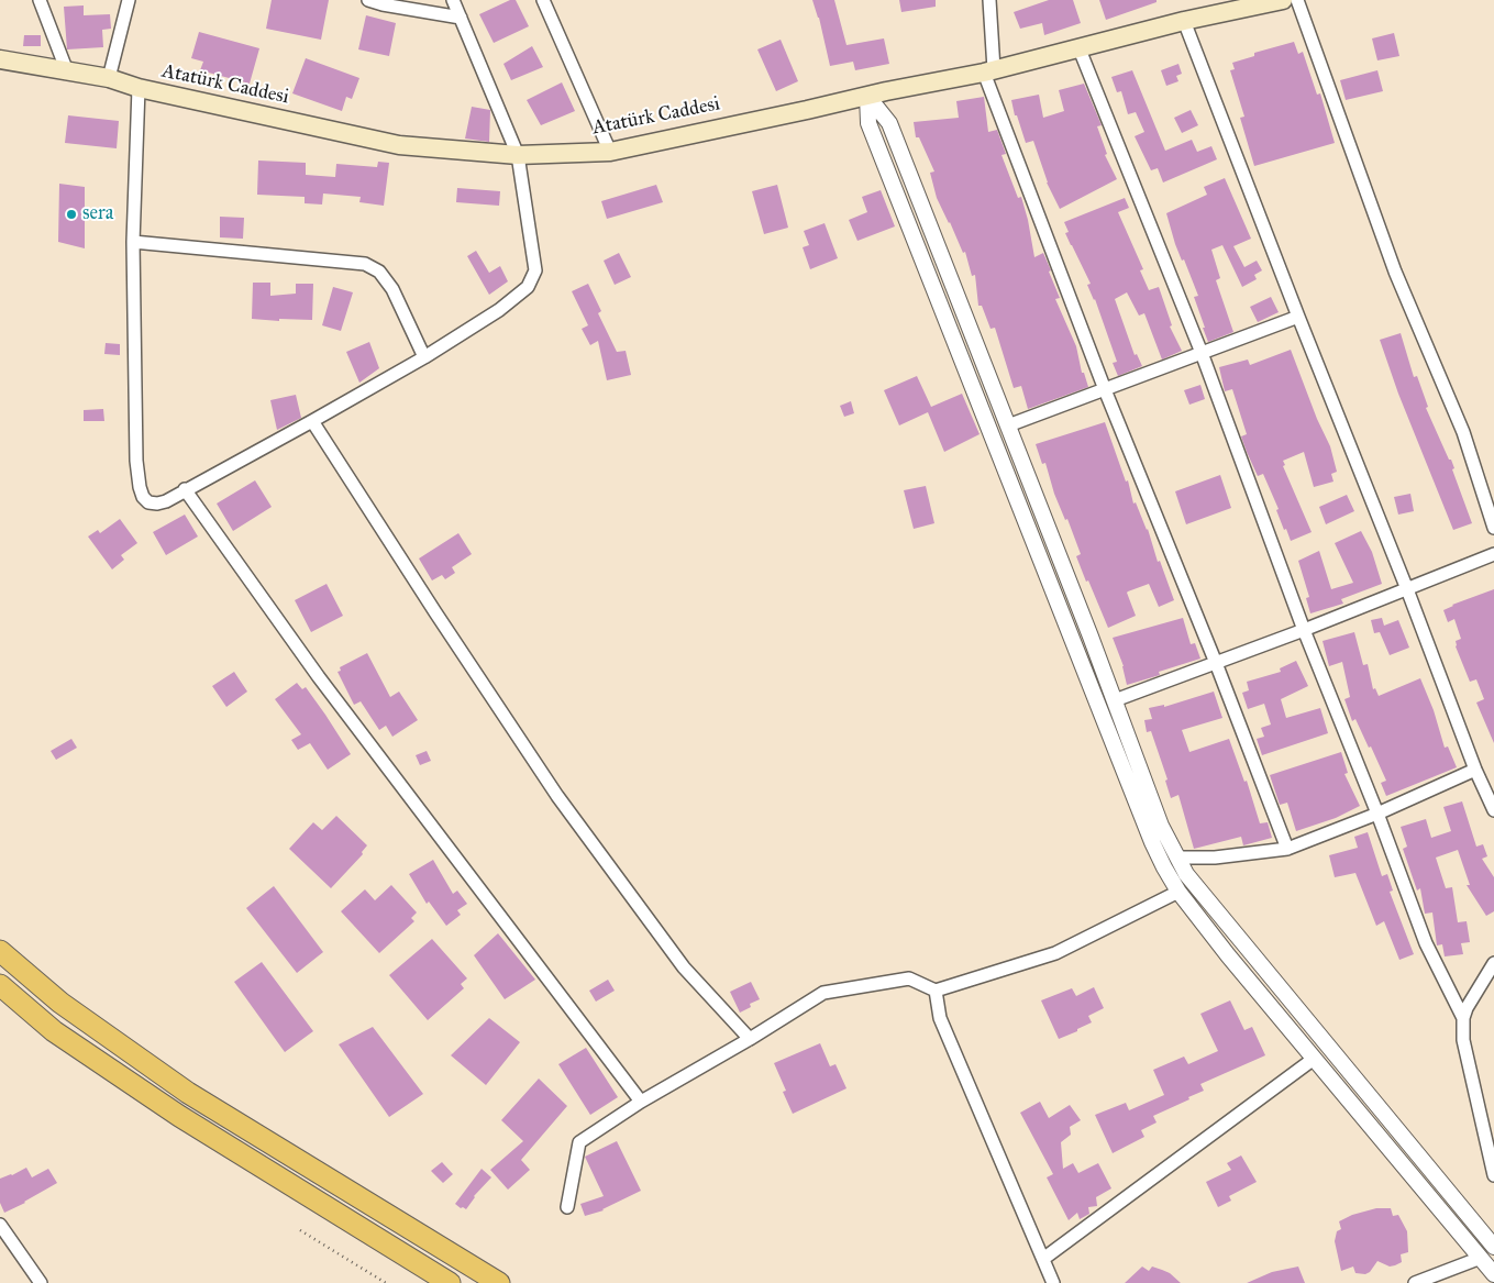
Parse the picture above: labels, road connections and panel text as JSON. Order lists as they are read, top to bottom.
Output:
{
  "streets": {
    "main road": ["Atatürk Caddesi"]
  },
  "places": ["sera"]
}
